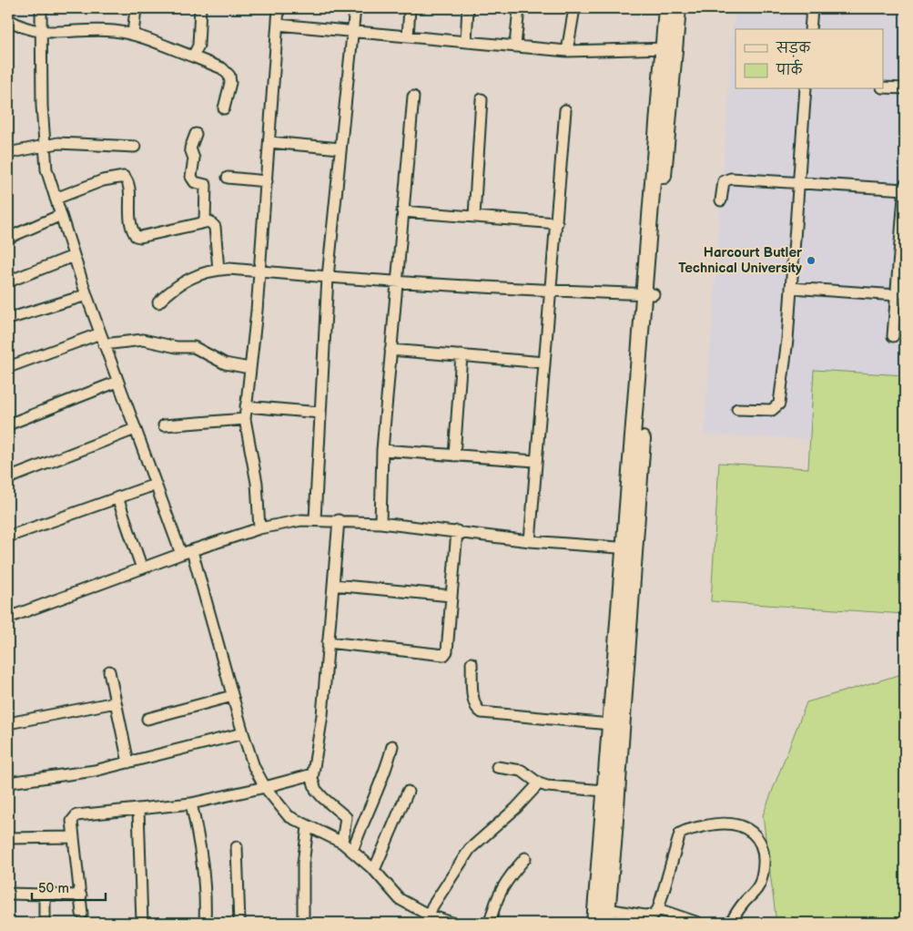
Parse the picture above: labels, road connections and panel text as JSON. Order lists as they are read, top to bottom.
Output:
{
  "places": ["Harcourt Butler Technical University"],
  "legend": ["सड़क", "पार्क"],
  "scale_bar": "50 m"
}
